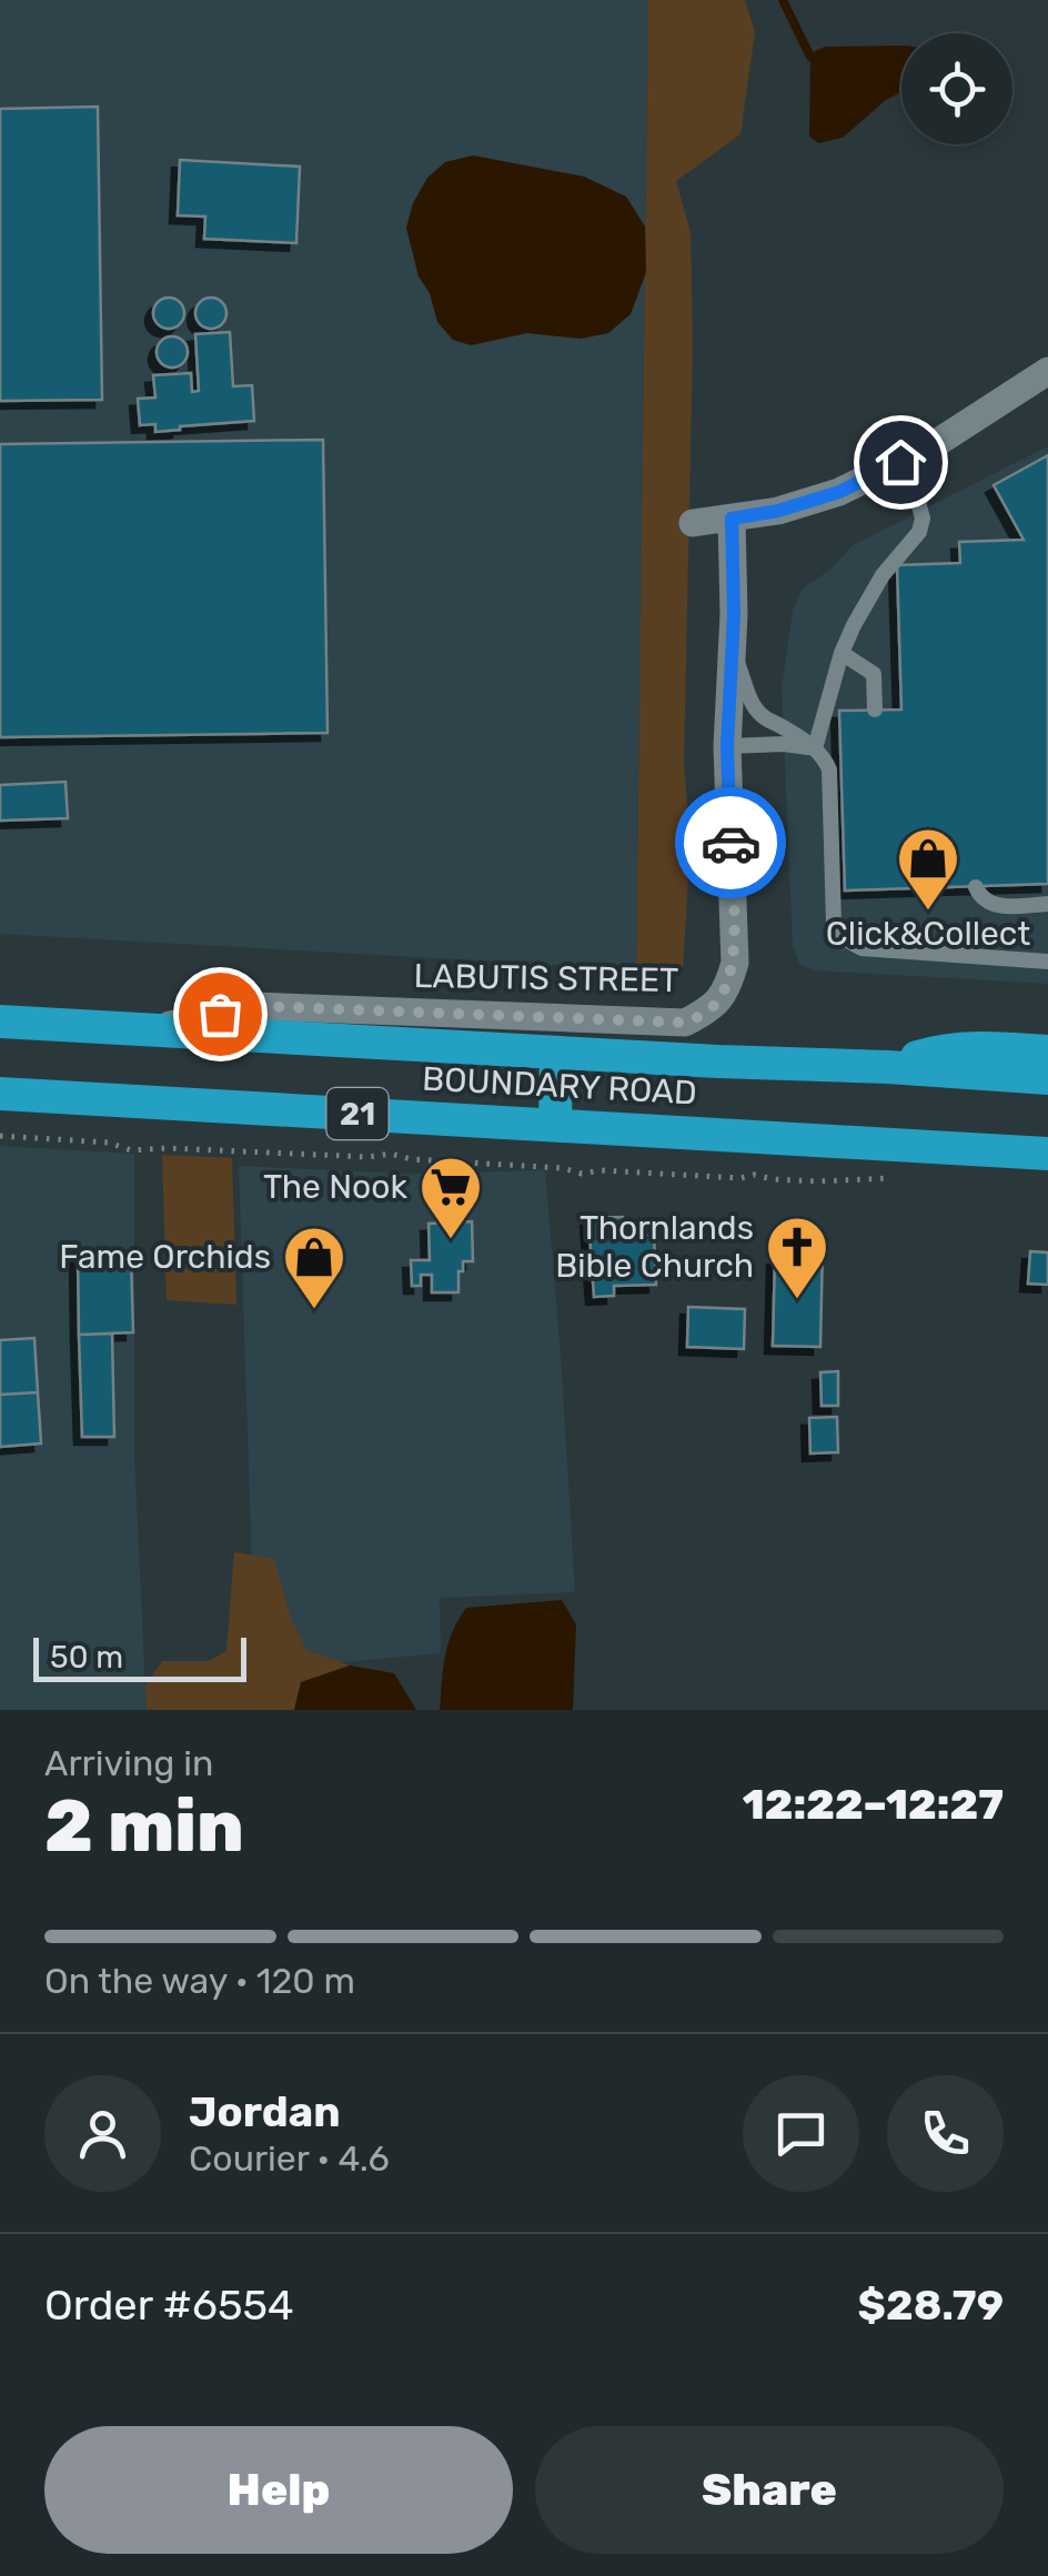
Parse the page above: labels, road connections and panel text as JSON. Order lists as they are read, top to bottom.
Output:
{
  "streets": {
    "highway": ["BOUNDARY ROAD", "21"],
    "street": ["LABUTIS STREET"]
  },
  "crossings": [
    ["LABUTIS STREET", "BOUNDARY ROAD"]
  ],
  "places": {
    "shop": ["Click&Collect", "Fame Orchids"],
    "supermarket": ["The Nook"],
    "church": ["Thornlands Bible Church"]
  },
  "scale_bar": "50 m",
  "page": {
    "scale": "50 m",
    "heading": ["2 min", "Arriving in", "12:22–12:27"],
    "panel": [
      "Jordan",
      "Courier · 4.6",
      "Order #6554",
      "$28.79"
    ],
    "bar": "On the way · 120 m",
    "buttons": ["Help", "Share"]
  }
}
